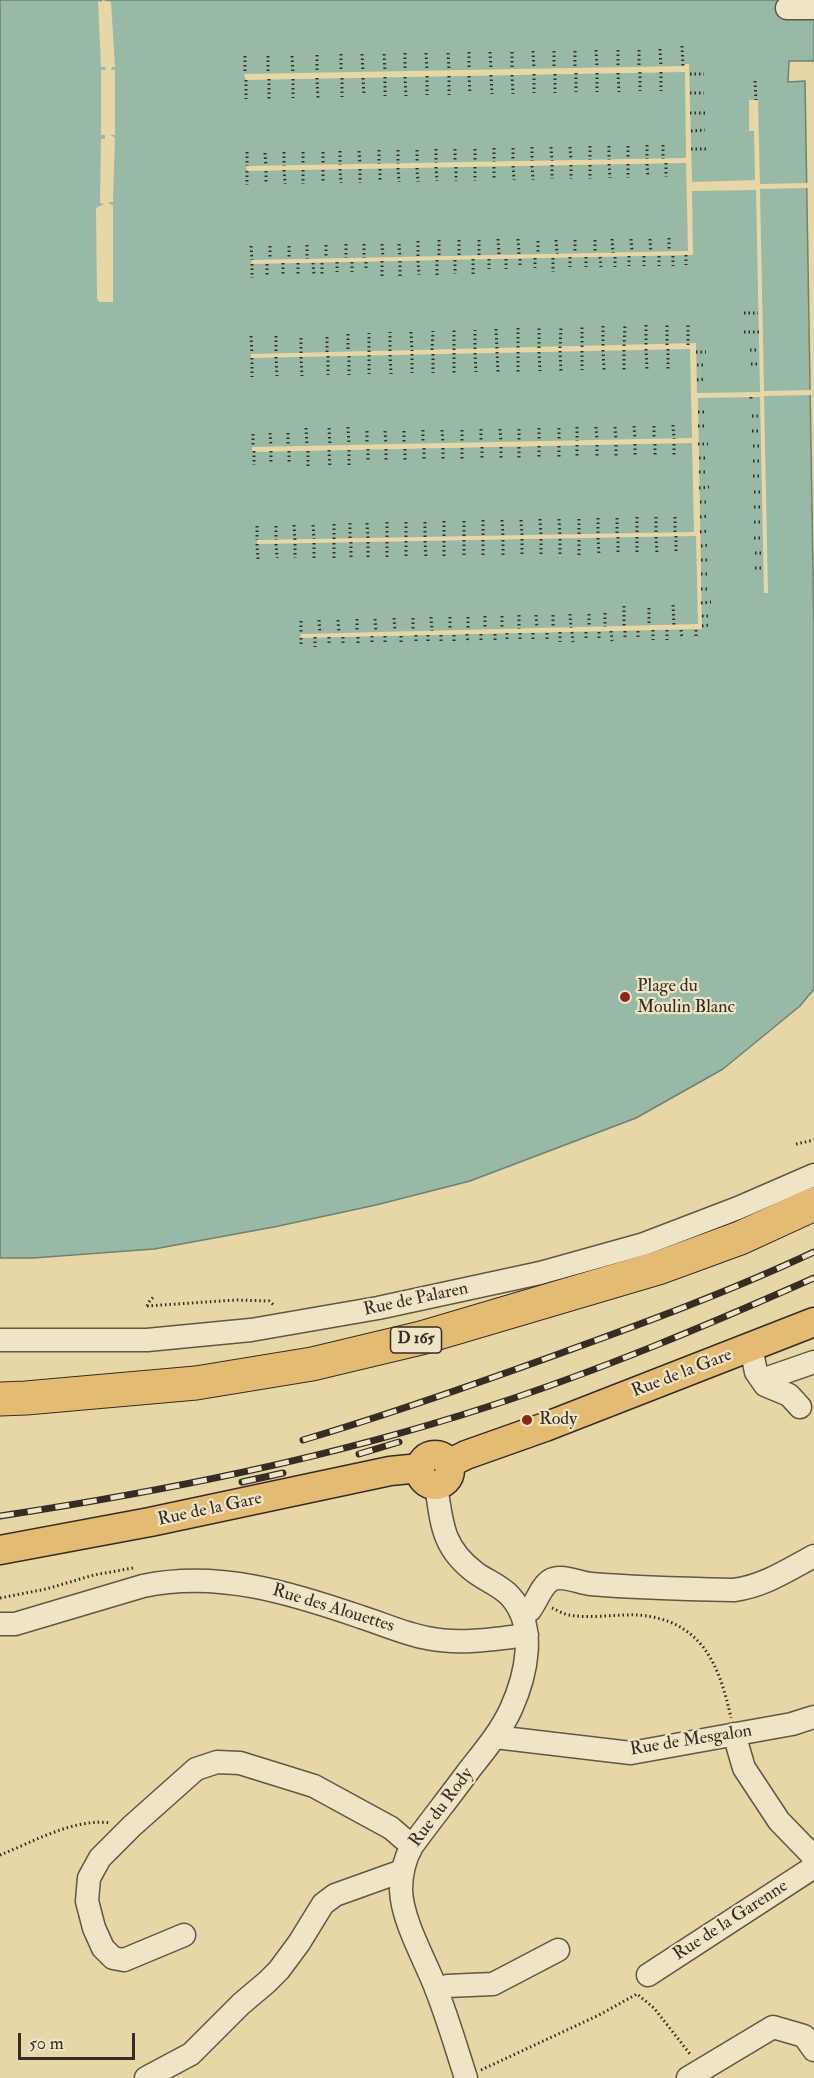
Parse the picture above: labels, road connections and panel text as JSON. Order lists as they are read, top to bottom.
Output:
{
  "streets": {
    "highway": ["D 165"],
    "main road": ["Rue de la Gare"],
    "street": [
      "Rue de Palaren",
      "Rue des Alouettes",
      "Rue de Mesgalon",
      "Rue du Rody",
      "Rue de la Garenne"
    ]
  },
  "crossings": [
    ["Rue de la Gare", "Rue du Rody"],
    ["Rue des Alouettes", "Rue du Rody"],
    ["Rue de Mesgalon", "Rue du Rody"]
  ],
  "places": ["Plage du Moulin Blanc", "Rody"],
  "scale_bar": "50 m"
}
